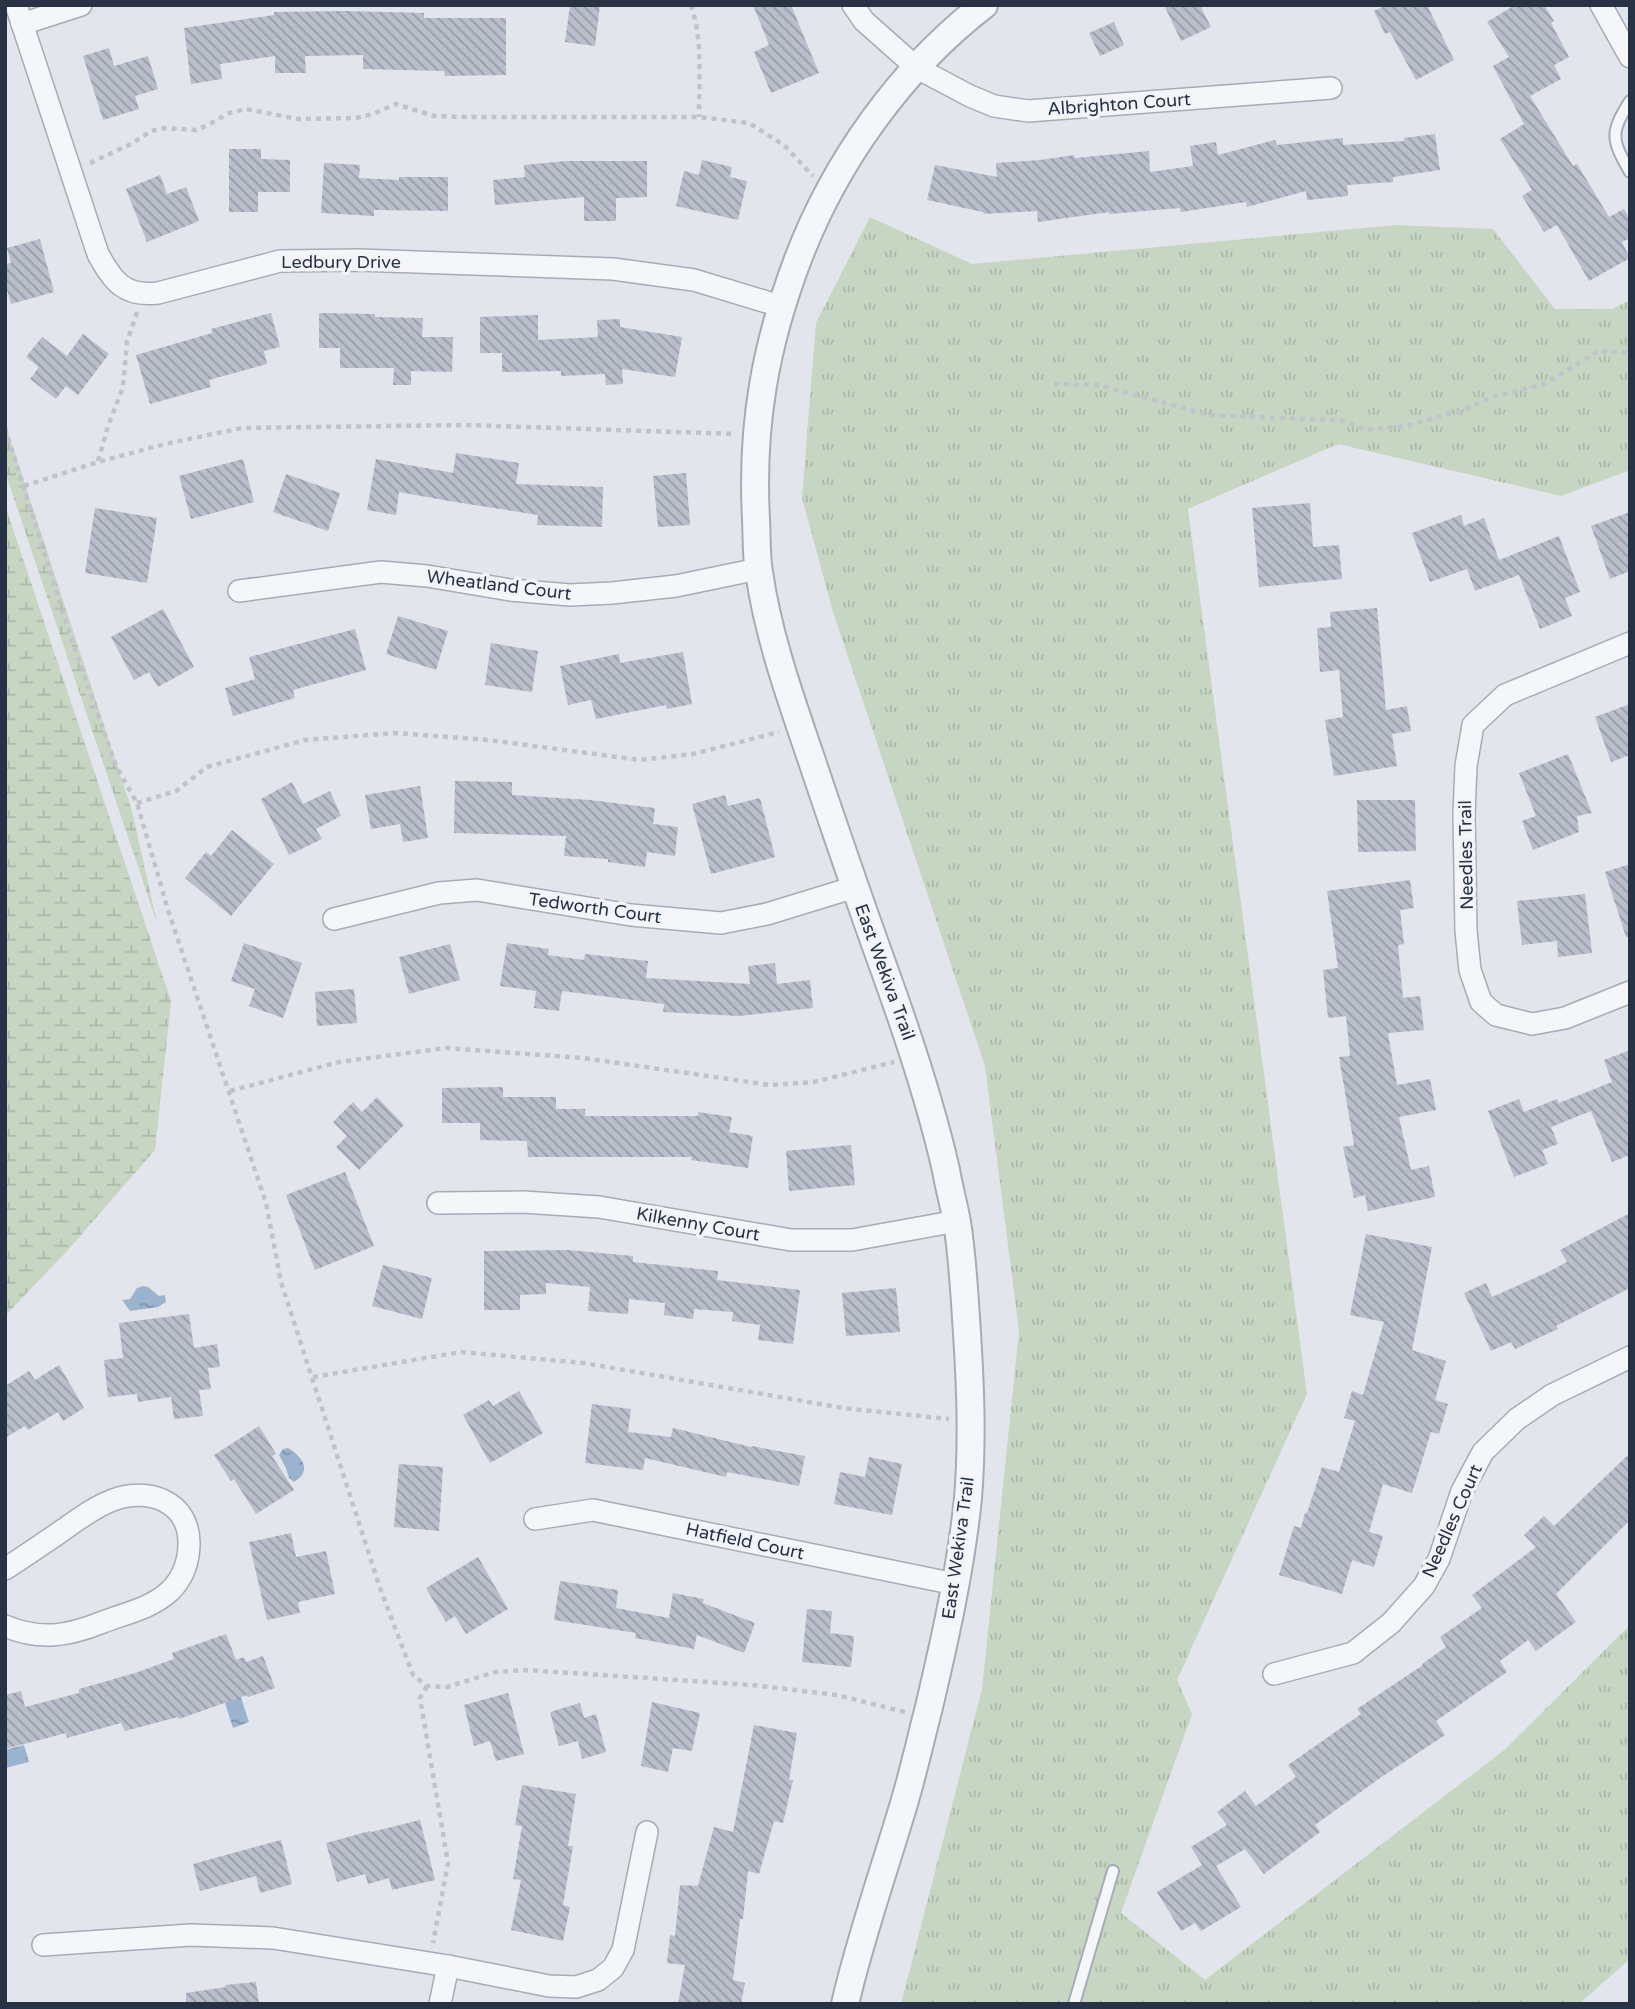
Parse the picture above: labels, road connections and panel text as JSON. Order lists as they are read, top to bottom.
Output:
{
  "streets": {
    "street": [
      "Albrighton Court",
      "Ledbury Drive",
      "Wheatland Court",
      "Needles Trail",
      "Tedworth Court",
      "East Wekiva Trail",
      "Kilkenny Court",
      "Needles Court",
      "Hatfield Court"
    ]
  },
  "crossings": [
    ["Albrighton Court", "East Wekiva Trail"],
    ["Ledbury Drive", "East Wekiva Trail"],
    ["Wheatland Court", "East Wekiva Trail"],
    ["Tedworth Court", "East Wekiva Trail"],
    ["East Wekiva Trail", "Kilkenny Court"],
    ["East Wekiva Trail", "Hatfield Court"]
  ]
}
